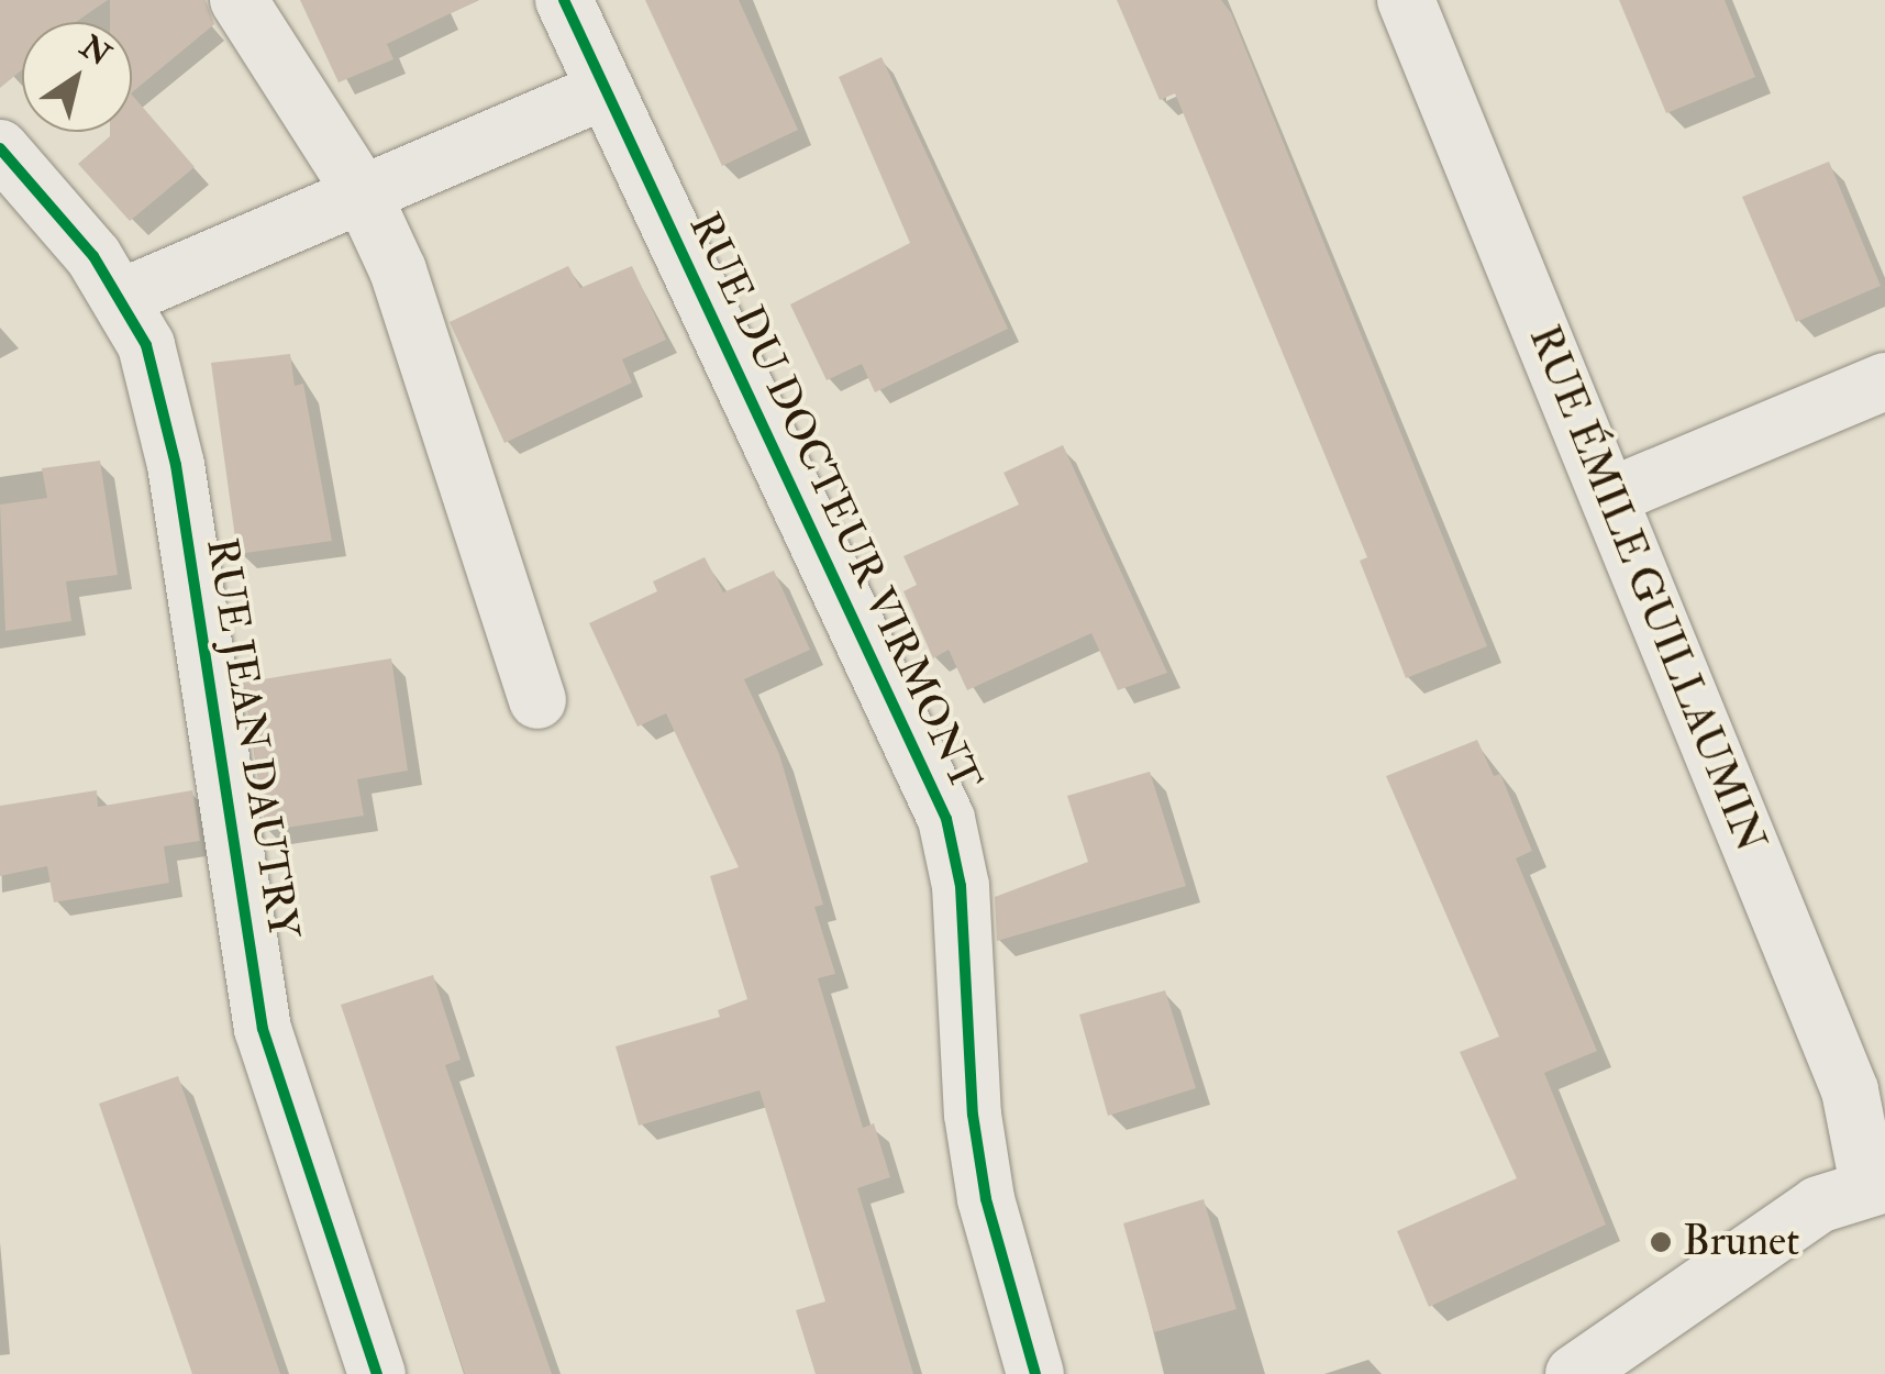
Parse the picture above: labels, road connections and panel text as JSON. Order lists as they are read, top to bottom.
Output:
{
  "streets": {
    "street": ["RUE DU DOCTEUR VIRMONT", "RUE ÉMILE GUILLAUMIN", "RUE JEAN DAUTRY"]
  },
  "places": ["Brunet"],
  "north": "top right"
}
